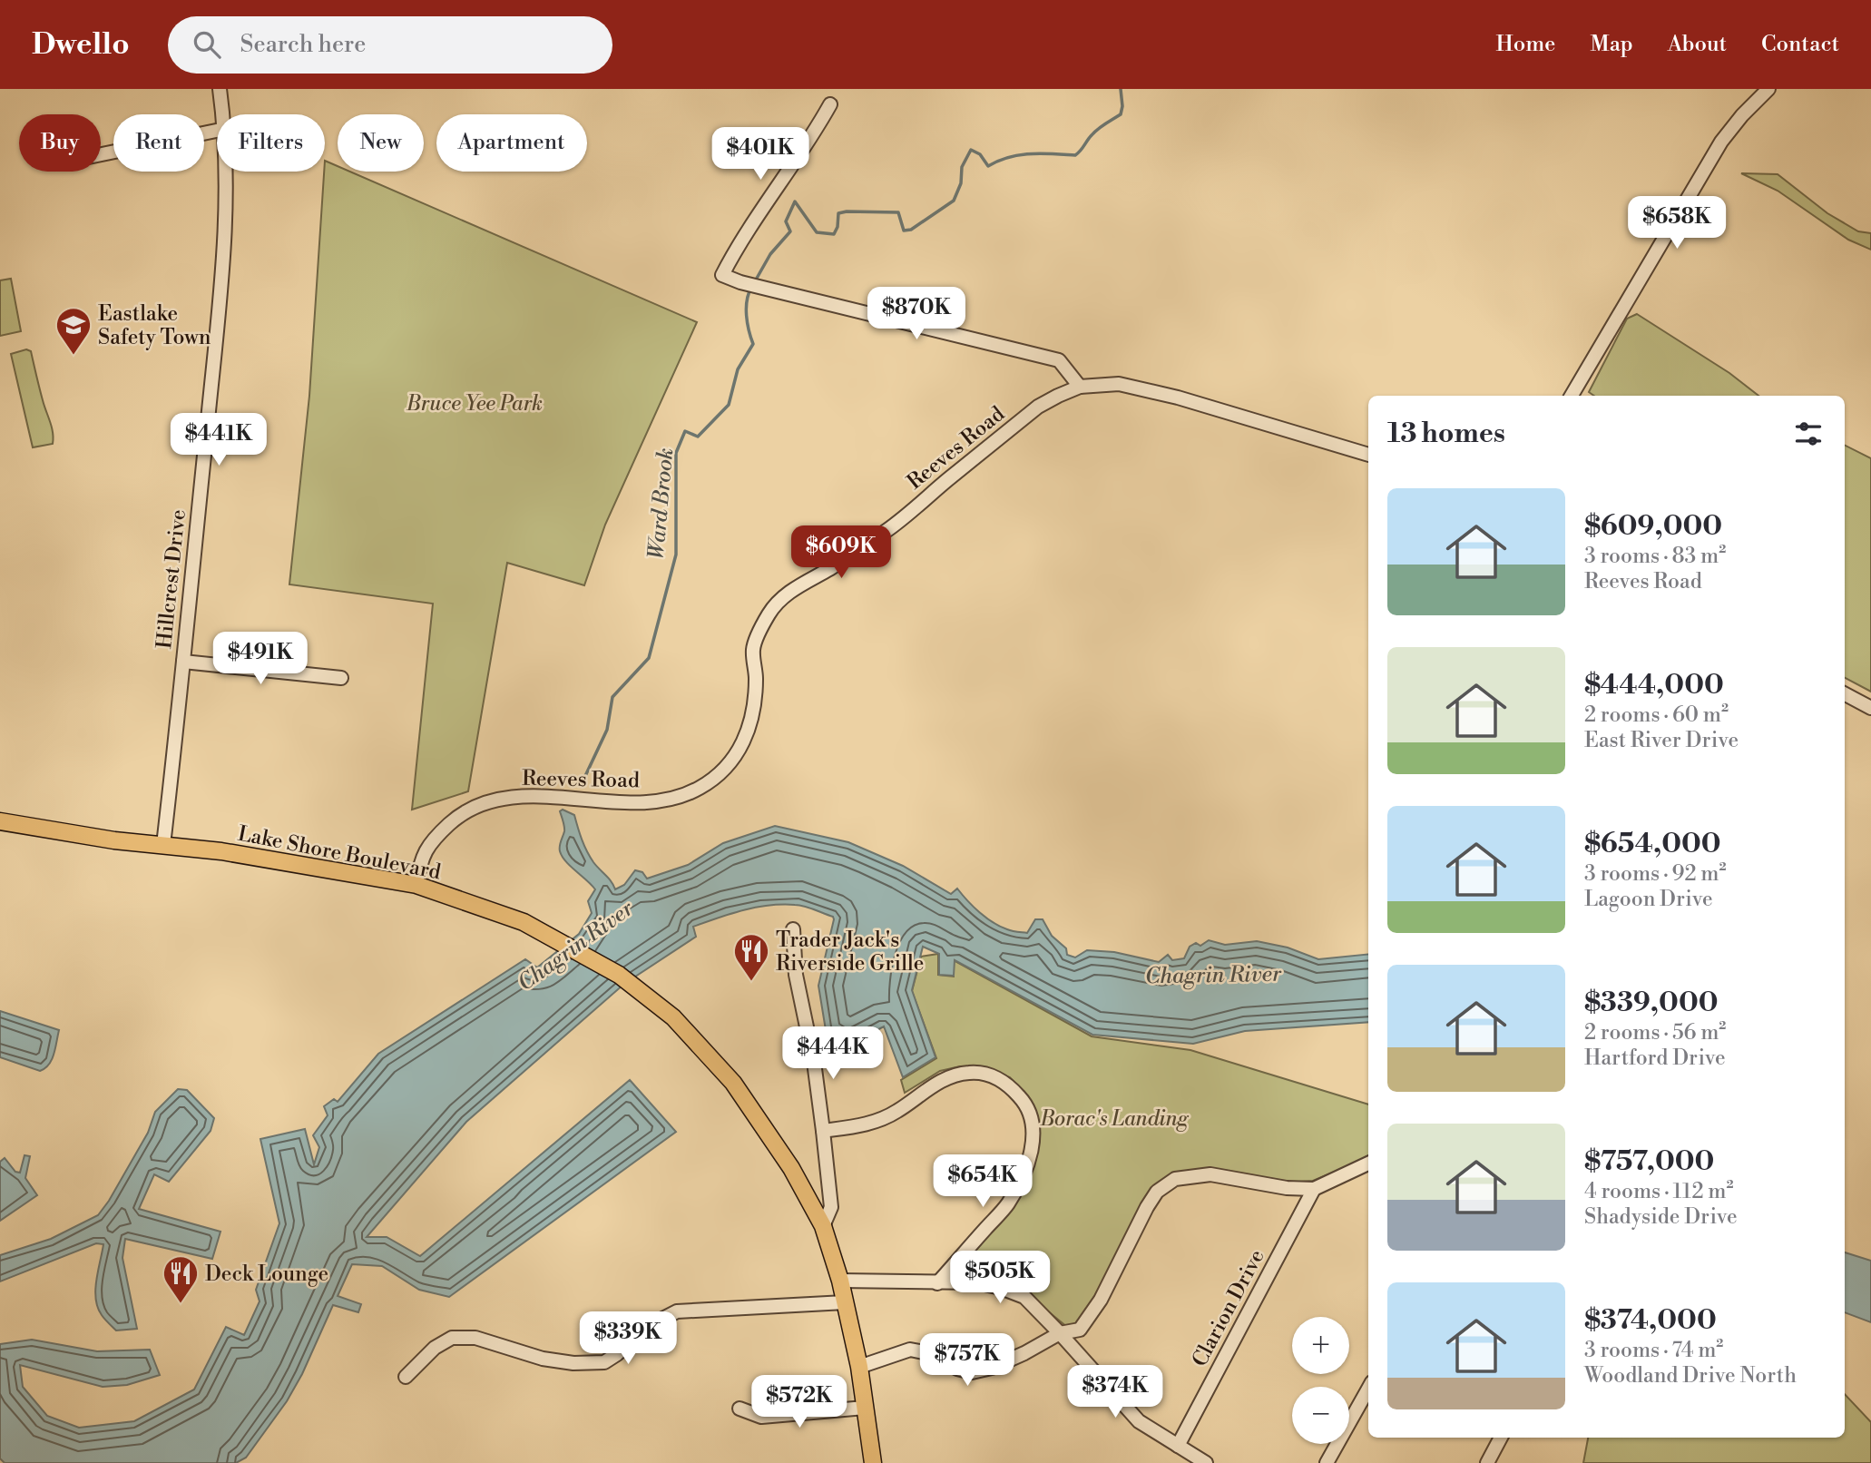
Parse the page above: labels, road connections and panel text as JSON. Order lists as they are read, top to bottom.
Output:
{
  "streets": {
    "main road": ["Lake Shore Boulevard"],
    "street": ["Reeves Road", "Hillcrest Drive", "Clarion Drive"]
  },
  "crossings": [
    ["Reeves Road", "Lake Shore Boulevard"],
    ["Hillcrest Drive", "Lake Shore Boulevard"]
  ],
  "water": ["Ward Brook", "Chagrin River"],
  "parks": ["Bruce Yee Park", "Borac's Landing"],
  "places": {
    "school or university": ["Eastlake Safety Town"],
    "restaurant": ["Trader Jack's Riverside Grille", "Deck Lounge"]
  },
  "page": {
    "header": "Dwello",
    "search": "Search here",
    "nav": [
      "Home",
      "Map",
      "About",
      "Contact"
    ],
    "chip": [
      "Buy",
      "Rent",
      "Filters",
      "New",
      "Apartment"
    ],
    "price": [
      "$401K",
      "$658K",
      "$870K",
      "$441K",
      "$609K",
      "$491K",
      "$444K",
      "$654K",
      "$505K",
      "$339K",
      "$757K",
      "$374K",
      "$572K"
    ],
    "heading": "13 homes",
    "list": [
      {
        "name": "$609,000",
        "note": "3 rooms · 83 m² · Reeves Road"
      },
      {
        "name": "$444,000",
        "note": "2 rooms · 60 m² · East River Drive"
      },
      {
        "name": "$654,000",
        "note": "3 rooms · 92 m² · Lagoon Drive"
      },
      {
        "name": "$339,000",
        "note": "2 rooms · 56 m² · Hartford Drive"
      },
      {
        "name": "$757,000",
        "note": "4 rooms · 112 m² · Shadyside Drive"
      },
      {
        "name": "$374,000",
        "note": "3 rooms · 74 m² · Woodland Drive North"
      }
    ],
    "map_buttons": ["+", "−"]
  }
}
